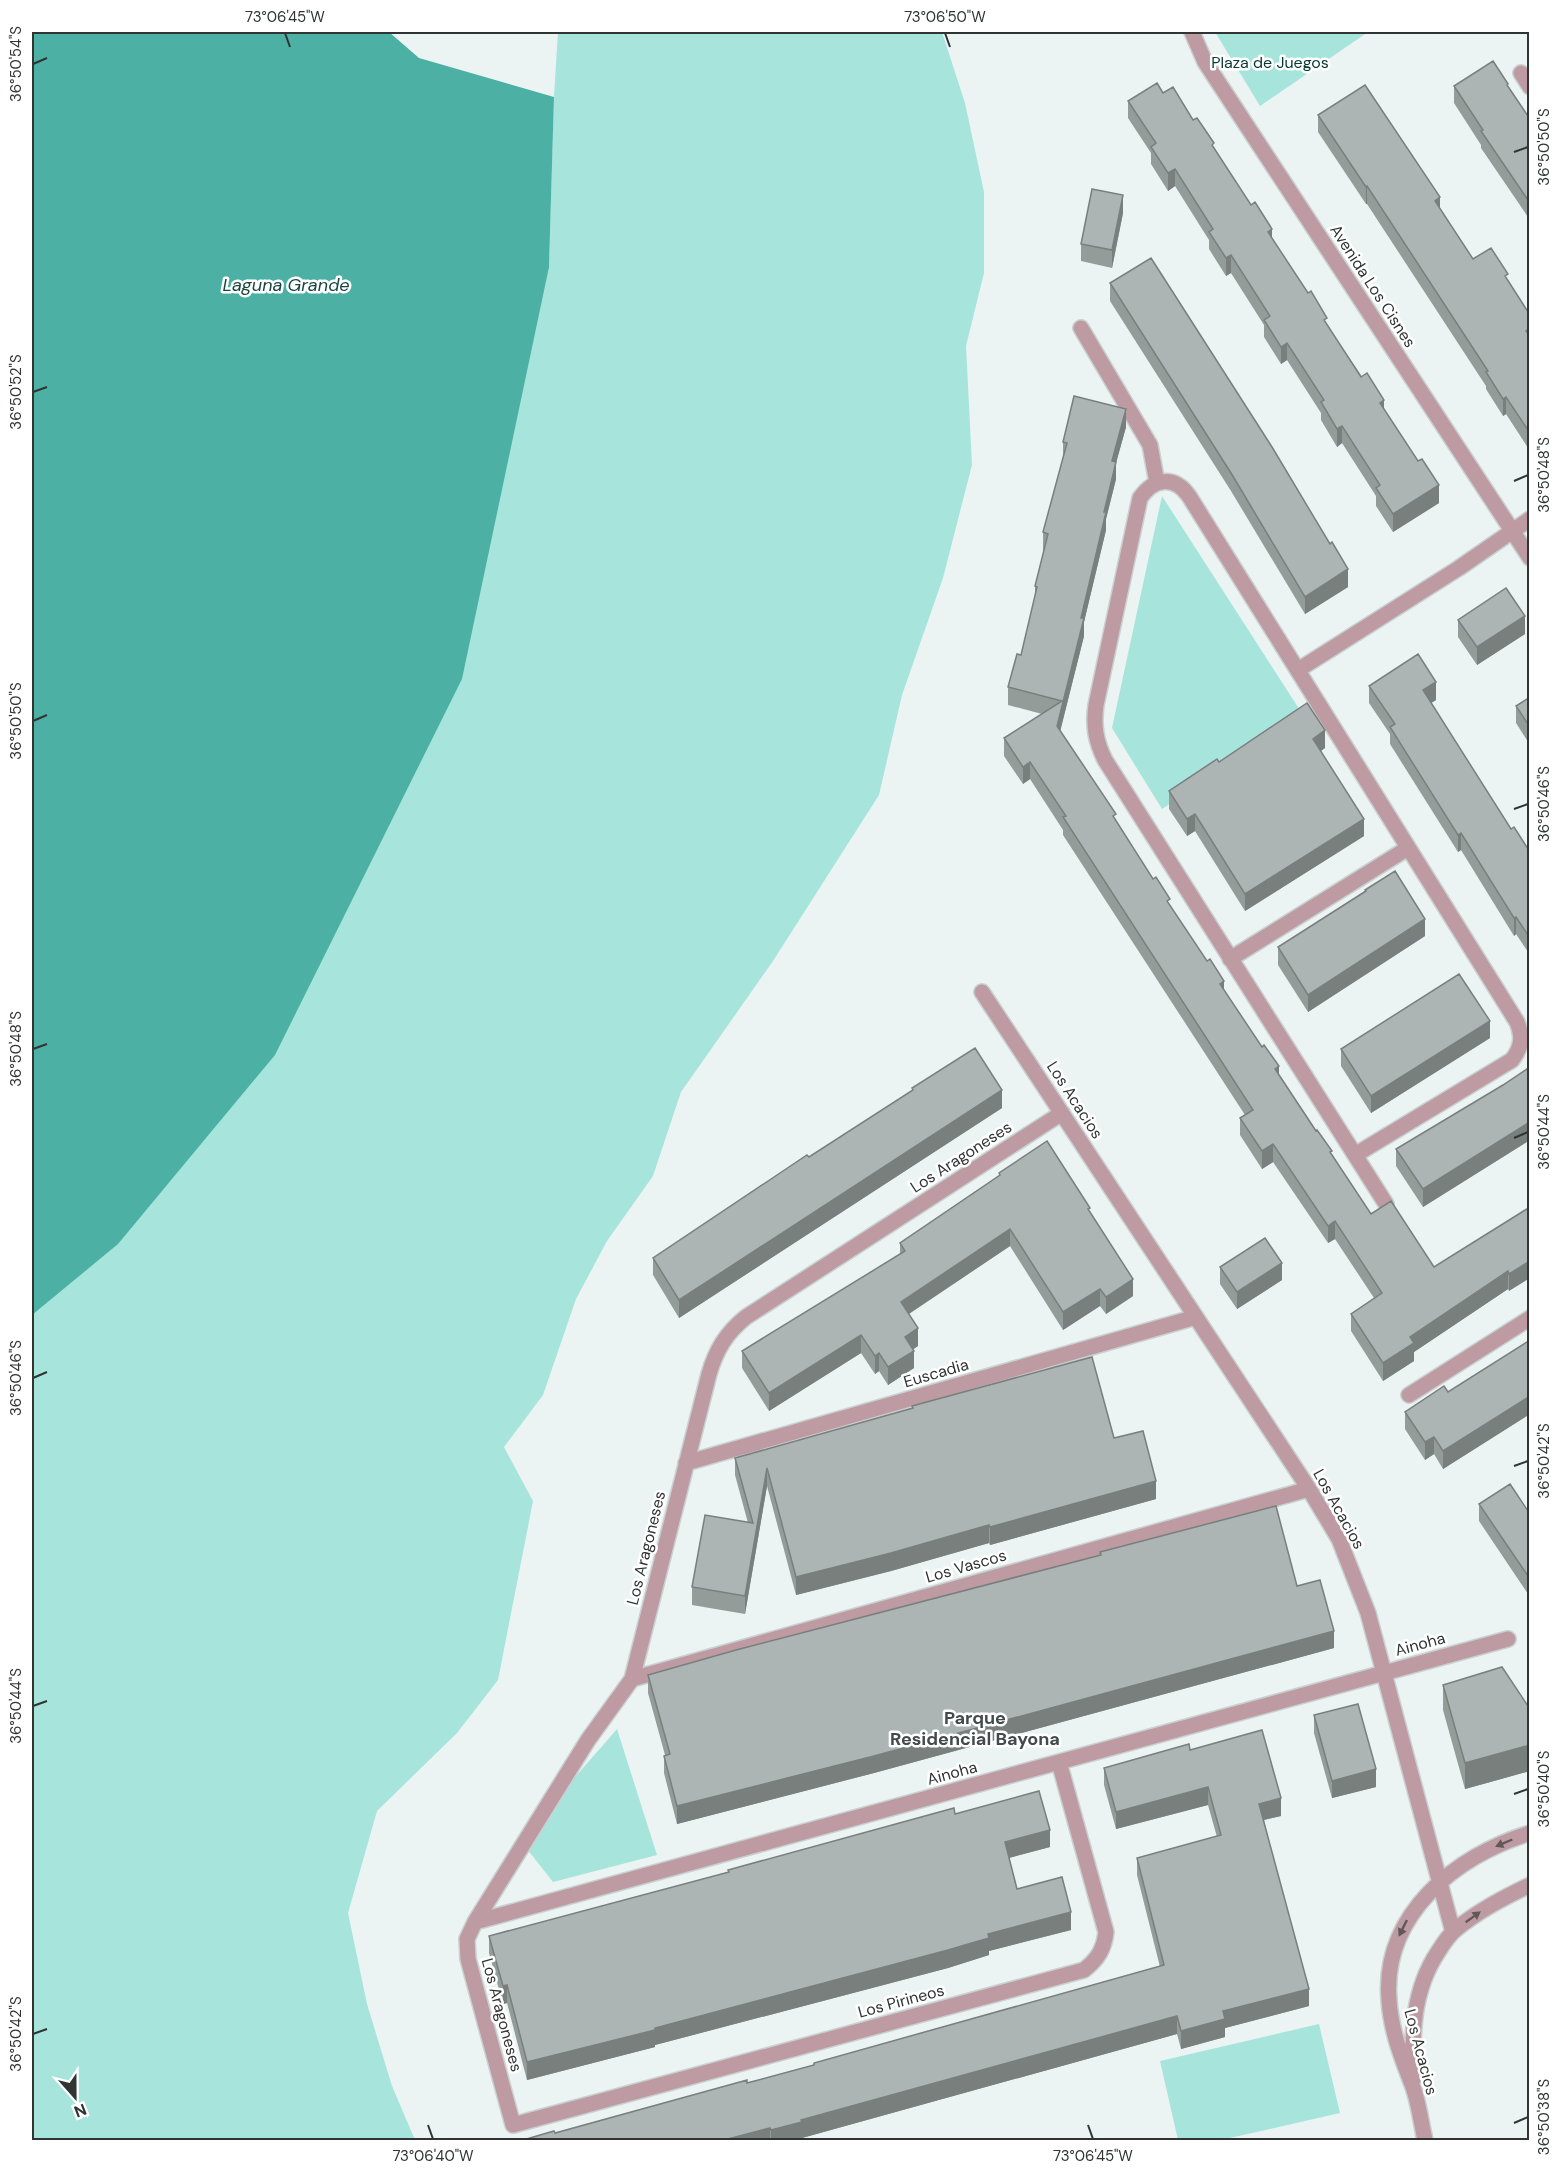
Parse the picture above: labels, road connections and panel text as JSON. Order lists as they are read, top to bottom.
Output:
{
  "streets": {
    "street": [
      "Avenida Los Cisnes",
      "Los Acacios",
      "Los Aragoneses",
      "Euscadia",
      "Los Vascos",
      "Ainoha",
      "Los Pirineos"
    ]
  },
  "crossings": [
    ["Los Acacios", "Los Aragoneses"],
    ["Los Acacios", "Euscadia"],
    ["Los Acacios", "Los Vascos"],
    ["Los Acacios", "Ainoha"],
    ["Los Aragoneses", "Euscadia"],
    ["Los Aragoneses", "Los Vascos"],
    ["Los Aragoneses", "Ainoha"],
    ["Los Aragoneses", "Los Pirineos"],
    ["Ainoha", "Los Pirineos"]
  ],
  "districts": ["Parque Residencial Bayona"],
  "water": ["Laguna Grande"],
  "parks": ["Plaza de Juegos"],
  "north": "bottom",
  "coordinates": [
    "73°06'45\"W",
    "73°06'50\"W",
    "36°50'54\"S",
    "36°50'50\"S",
    "36°50'52\"S",
    "36°50'48\"S",
    "36°50'46\"S",
    "36°50'44\"S",
    "36°50'42\"S",
    "36°50'40\"S",
    "36°50'38\"S",
    "73°06'40\"W"
  ]
}
